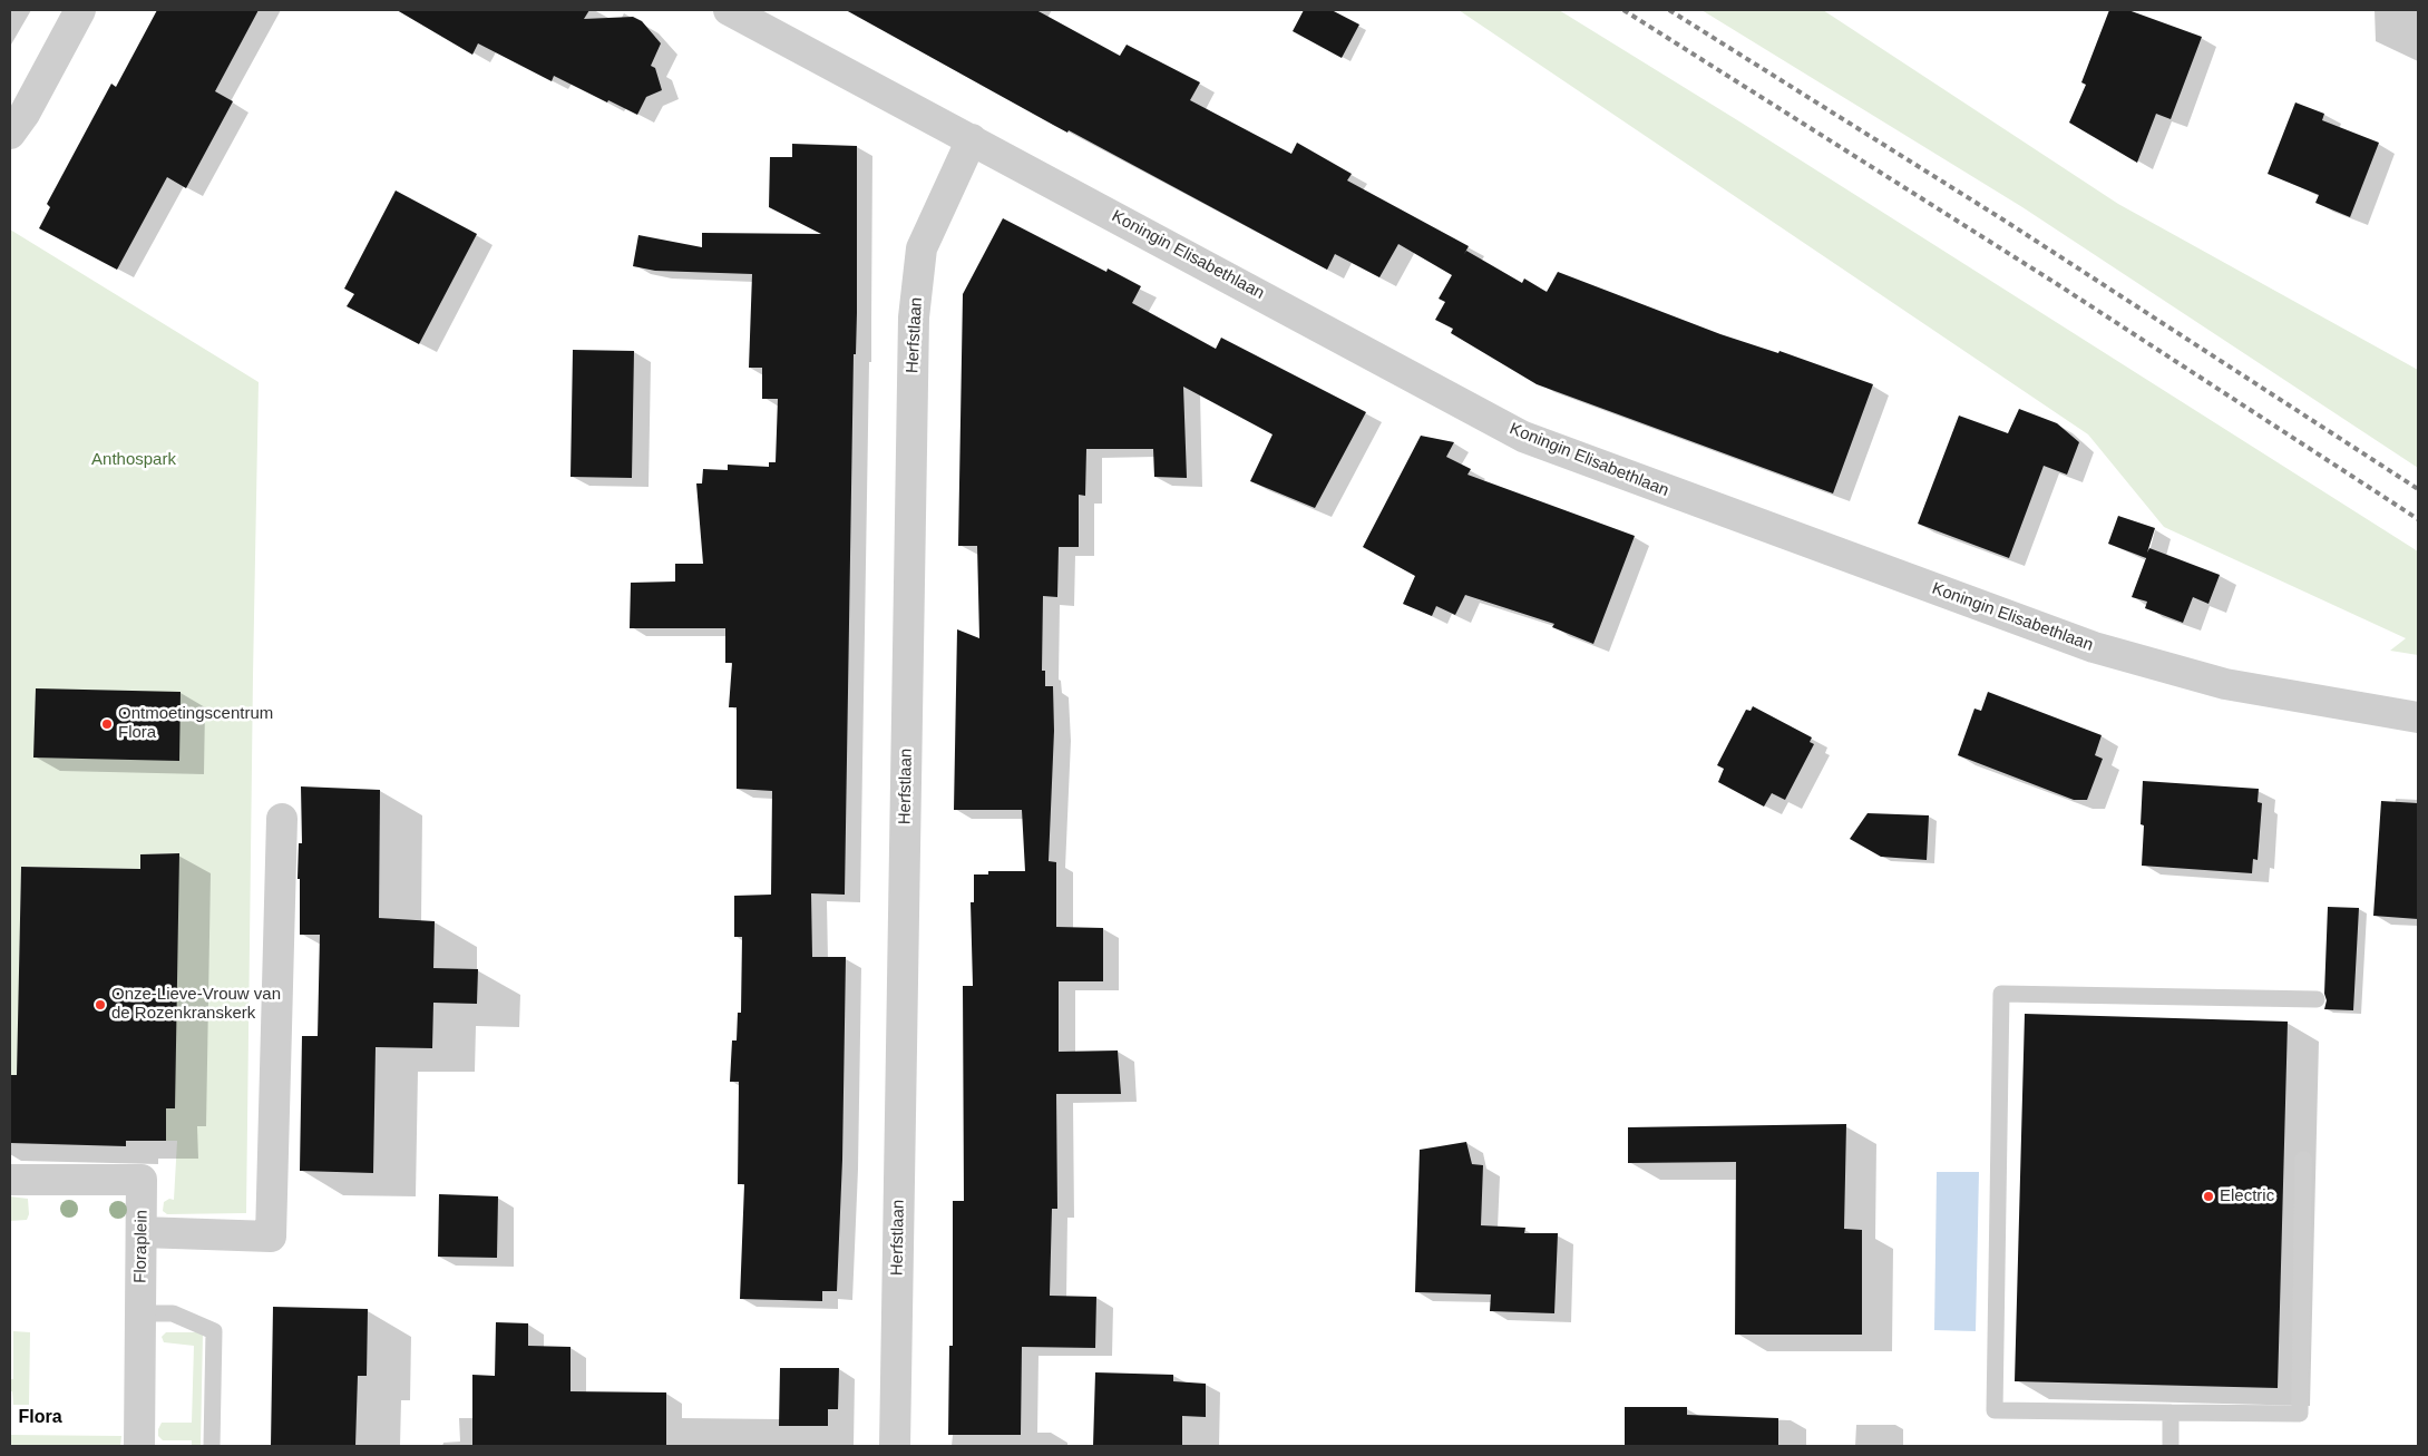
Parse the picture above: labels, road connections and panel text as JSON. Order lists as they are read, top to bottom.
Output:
{
  "streets": {
    "street": ["Koningin Elisabethlaan", "Herfstlaan", "Floraplein"]
  },
  "crossings": [
    ["Koningin Elisabethlaan", "Herfstlaan"]
  ],
  "districts": ["Flora"],
  "parks": ["Anthospark"],
  "places": ["Ontmoetingscentrum Flora", "Onze-Lieve-Vrouw van de Rozenkranskerk", "Electric"]
}
